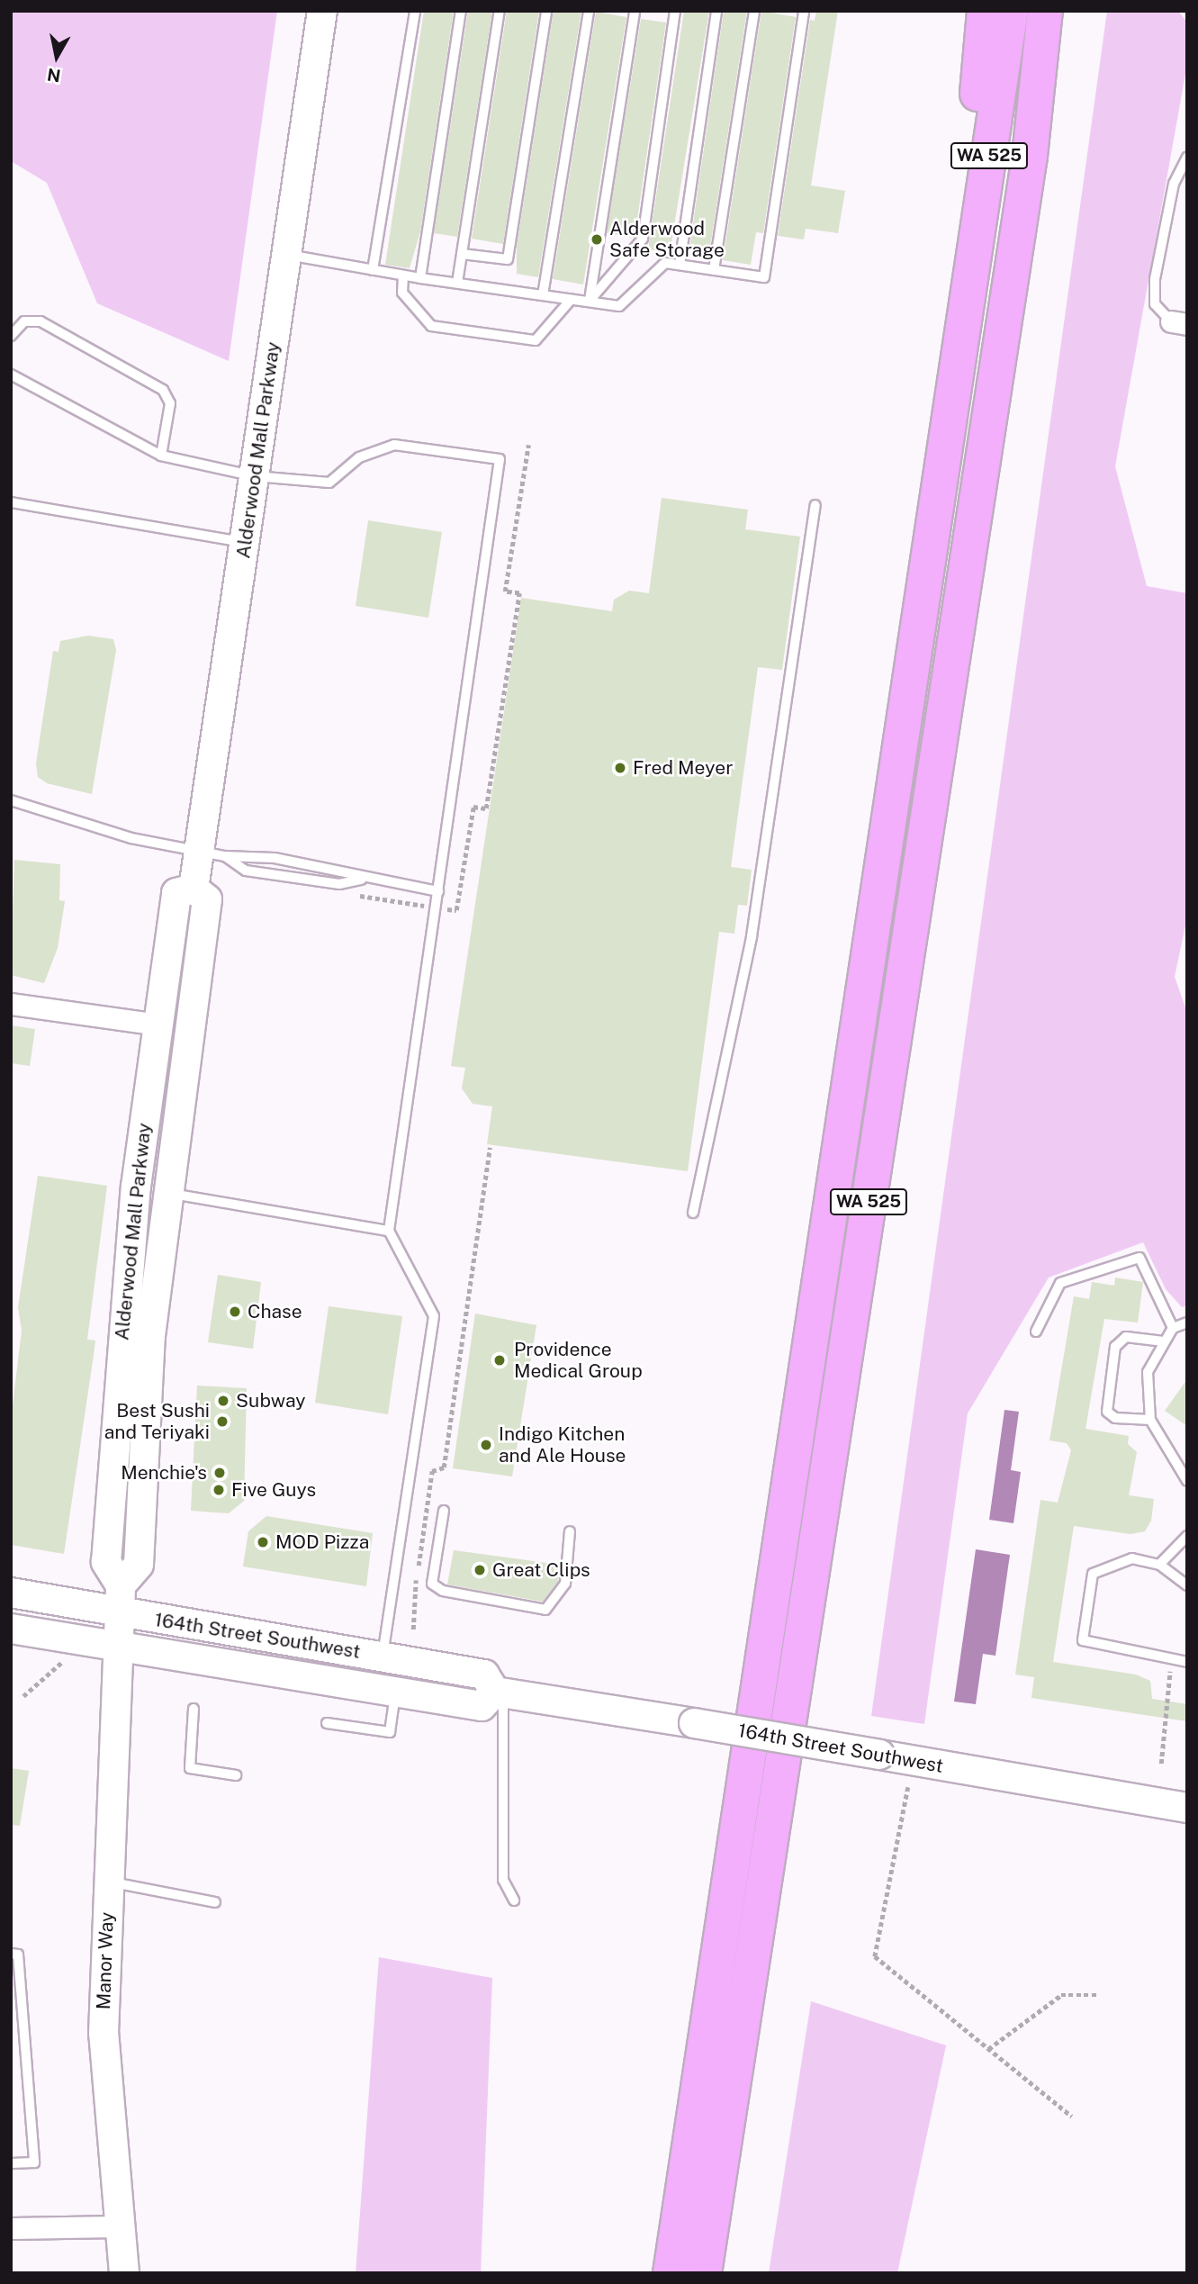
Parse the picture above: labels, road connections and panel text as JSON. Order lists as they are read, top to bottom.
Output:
{
  "streets": {
    "highway": ["WA 525"],
    "main road": ["Alderwood Mall Parkway", "164th Street Southwest", "Manor Way"]
  },
  "crossings": [
    ["Alderwood Mall Parkway", "164th Street Southwest"],
    ["Alderwood Mall Parkway", "Manor Way"],
    ["164th Street Southwest", "Manor Way"]
  ],
  "places": [
    "Alderwood Safe Storage",
    "Fred Meyer",
    "Chase",
    "Providence Medical Group",
    "Subway",
    "Best Sushi and Teriyaki",
    "Indigo Kitchen and Ale House",
    "Menchie's",
    "Five Guys",
    "MOD Pizza",
    "Great Clips"
  ],
  "north": "bottom"
}
